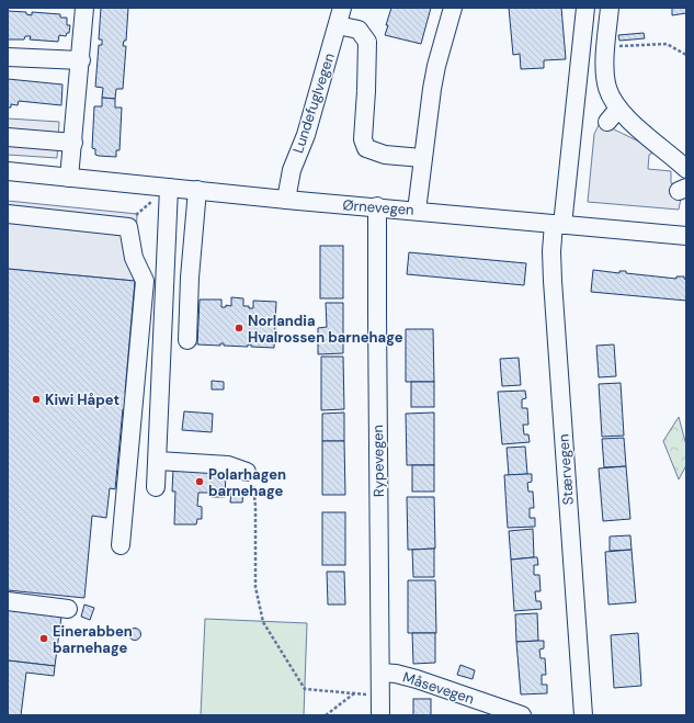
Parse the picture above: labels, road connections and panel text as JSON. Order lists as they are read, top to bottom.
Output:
{
  "streets": {
    "street": [
      "Lundefuglvegen",
      "Ørnevegen",
      "Rypevegen",
      "Stærvegen",
      "Måsevegen"
    ]
  },
  "crossings": [
    ["Lundefuglvegen", "Ørnevegen"],
    ["Ørnevegen", "Rypevegen"],
    ["Ørnevegen", "Stærvegen"],
    ["Rypevegen", "Måsevegen"]
  ],
  "places": [
    "Norlandia Hvalrossen barnehage",
    "Kiwi Håpet",
    "Polarhagen barnehage",
    "Einerabben barnehage"
  ]
}
